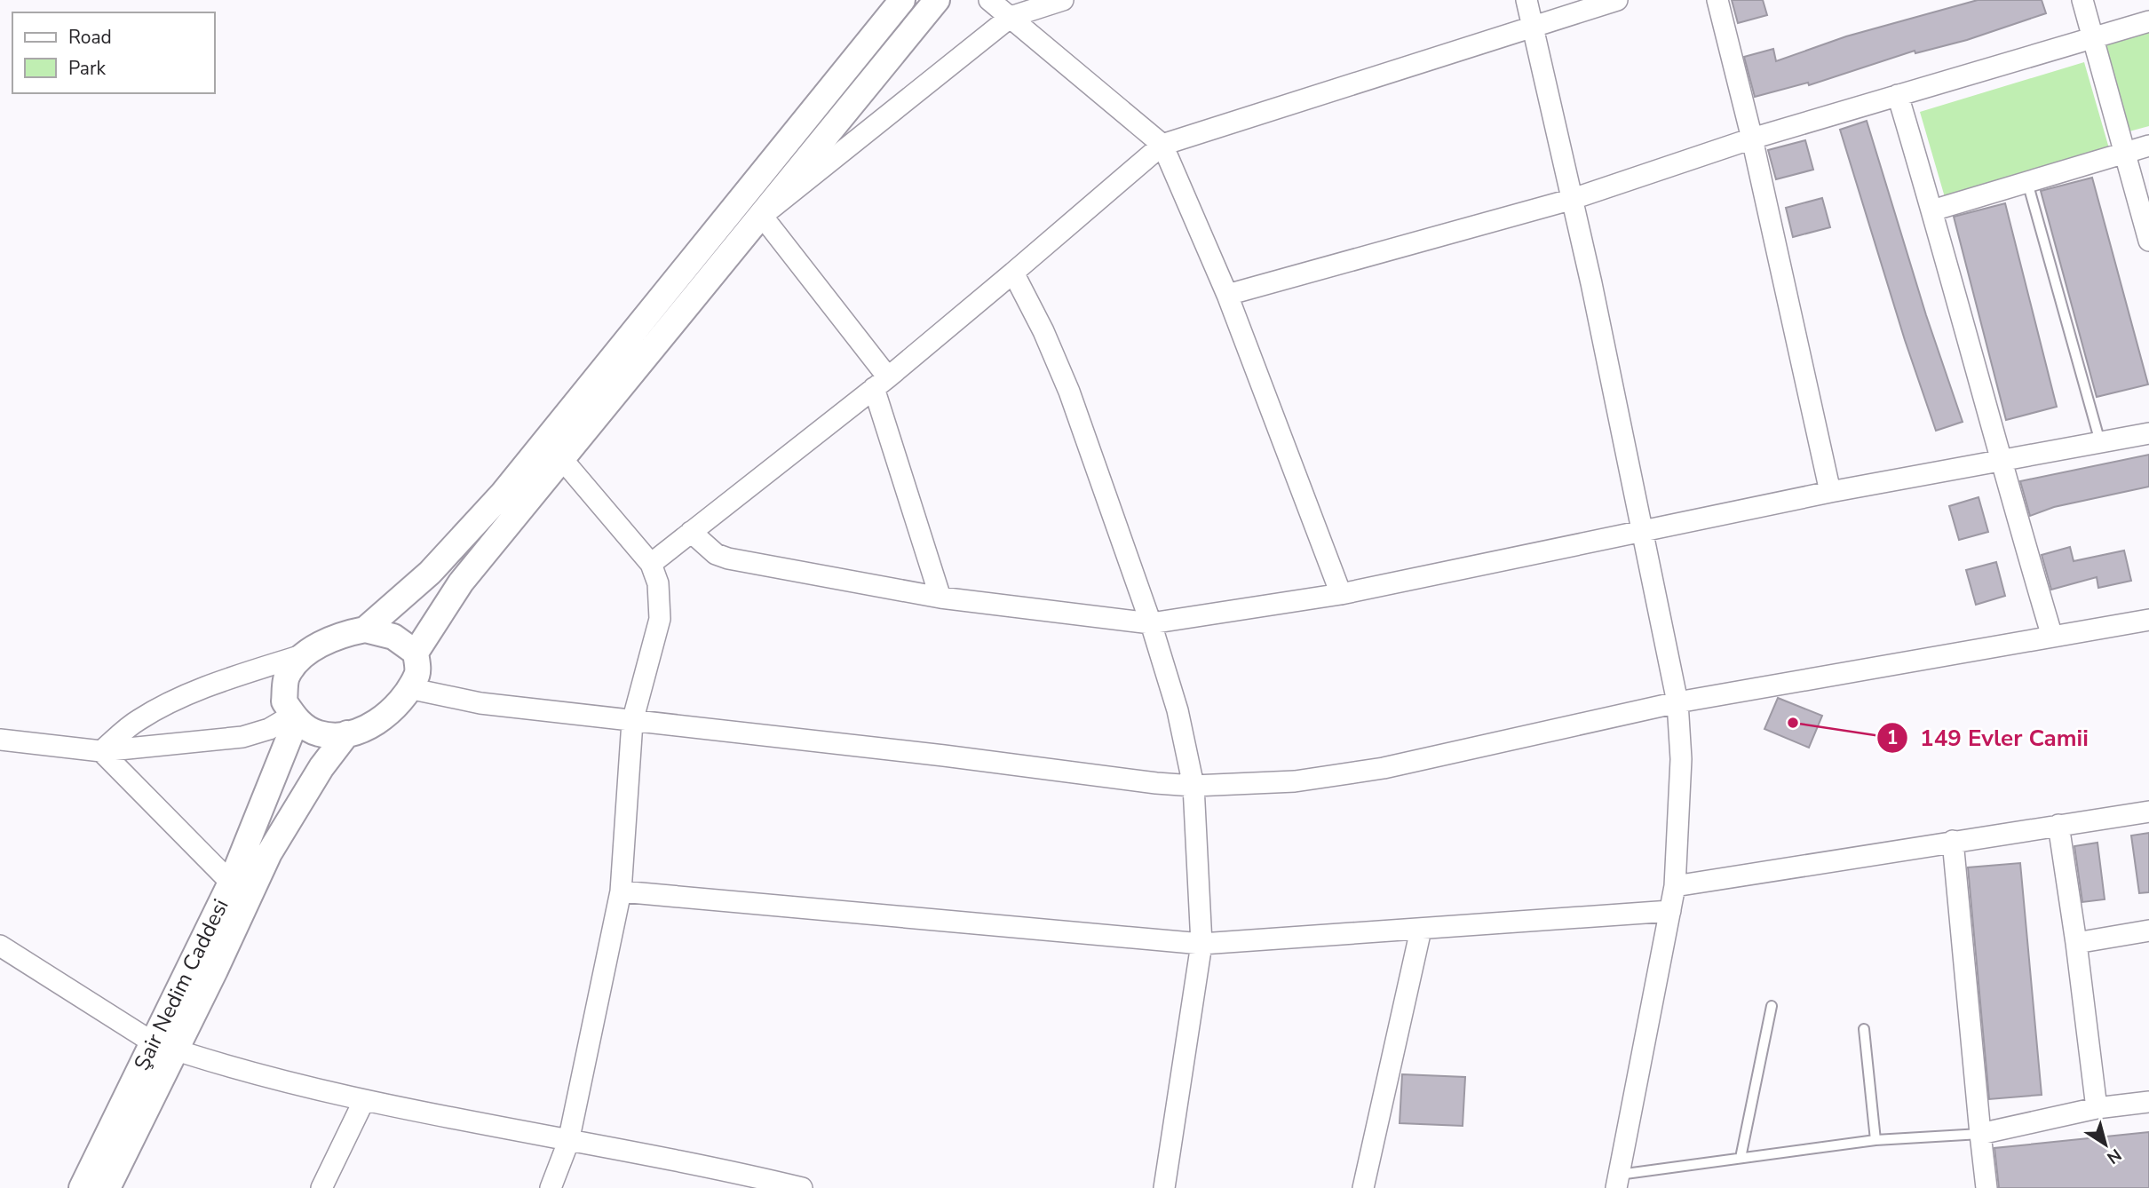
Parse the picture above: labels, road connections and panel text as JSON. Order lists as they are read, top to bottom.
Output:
{
  "streets": {
    "street": ["Şair Nedim Caddesi"]
  },
  "places": ["149 Evler Camii"],
  "legend": ["Road", "Park"],
  "north": "bottom right"
}
